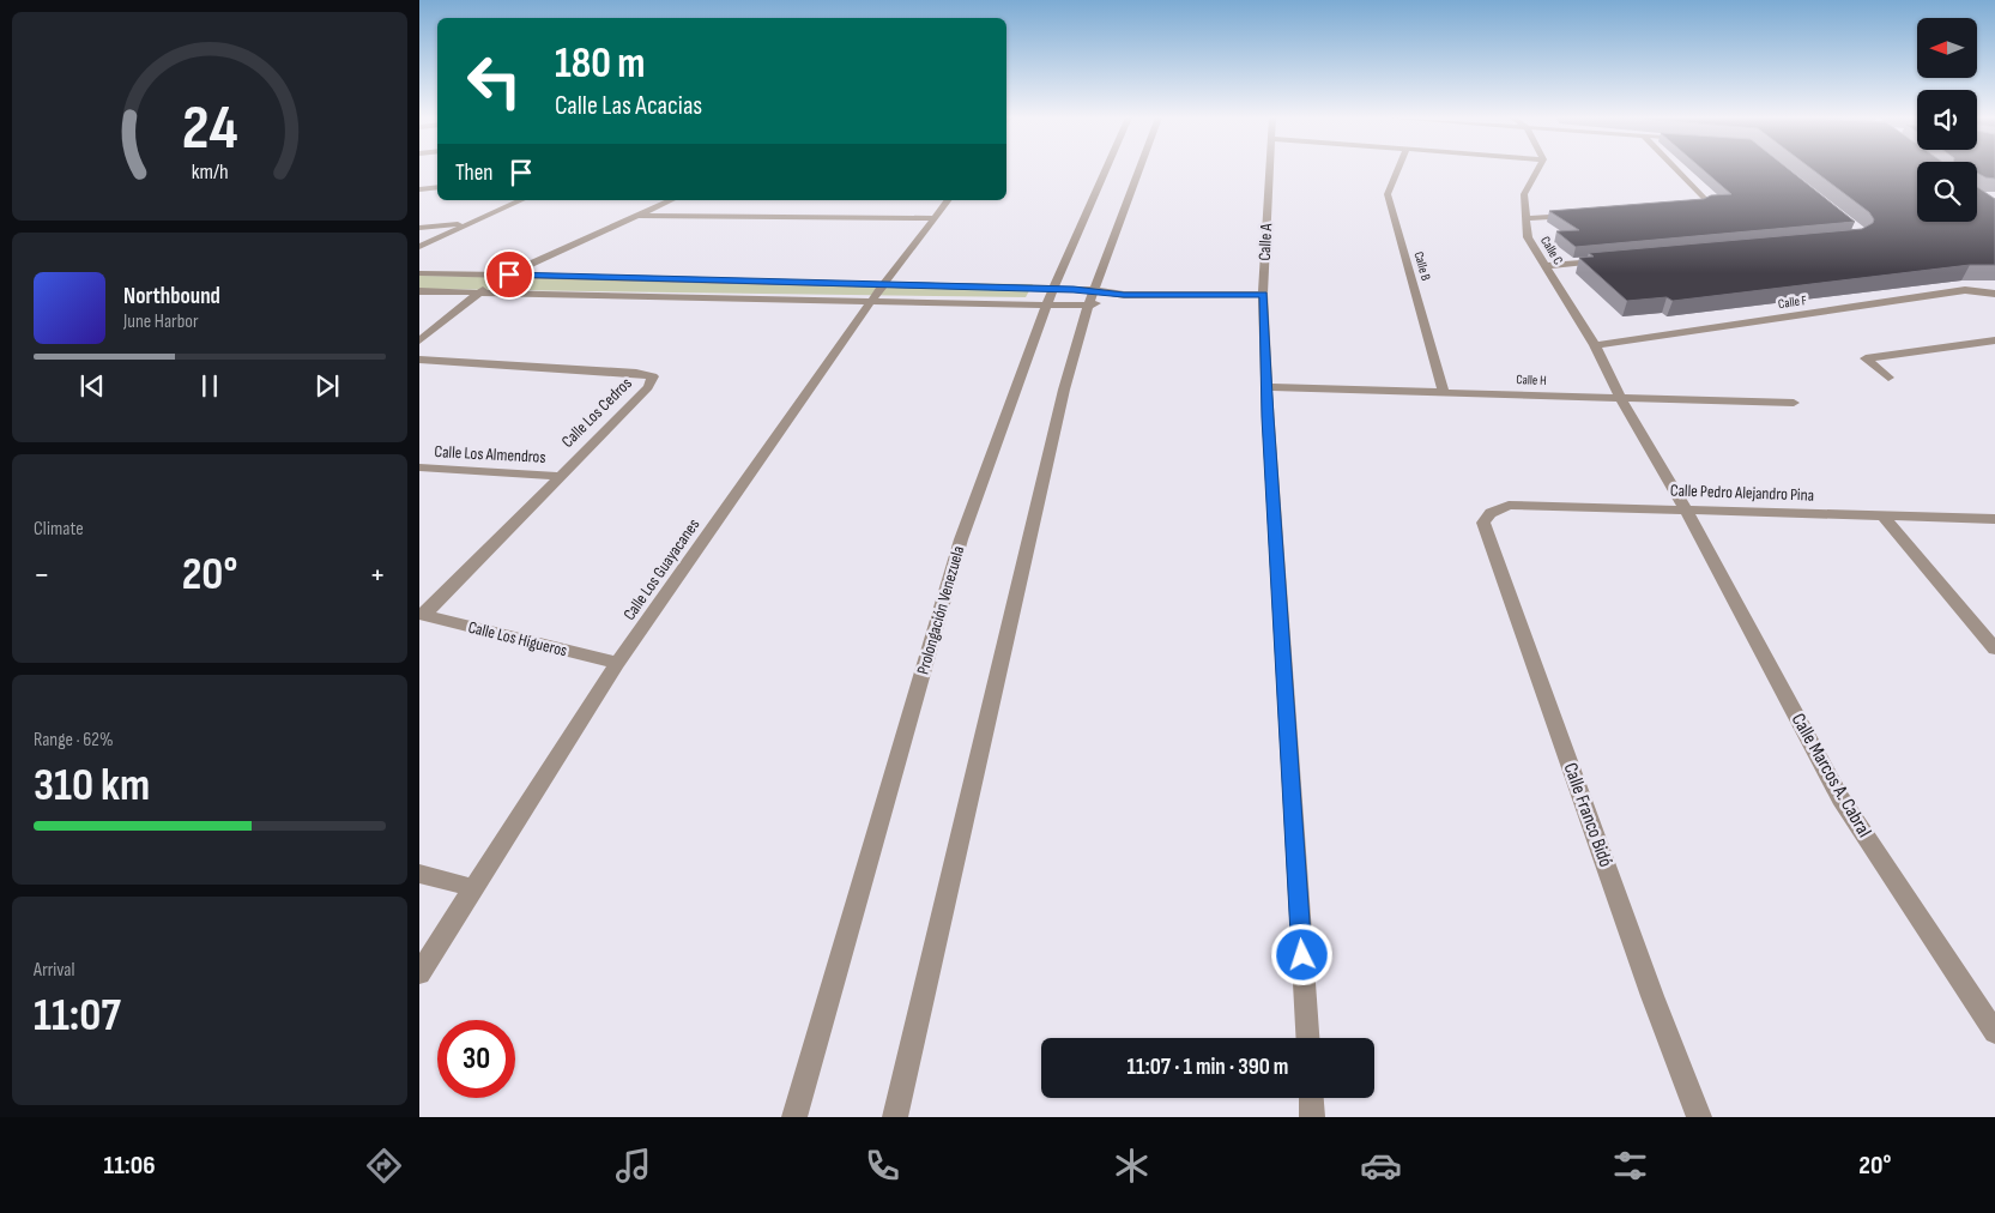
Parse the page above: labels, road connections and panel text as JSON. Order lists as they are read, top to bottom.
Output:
{
  "streets": {
    "street": [
      "Calle A",
      "Calle C",
      "Calle B",
      "Calle F",
      "Calle H",
      "Calle Los Cedros",
      "Calle Los Almendros",
      "Calle Pedro Alejandro Pina",
      "Calle Los Guayacanes",
      "Prolongación Venezuela",
      "Calle Los Higueros",
      "Calle Marcos A. Cabral",
      "Calle Franco Bidó"
    ]
  },
  "crossings": [
    ["Calle A", "Calle H"],
    ["Calle C", "Calle F"],
    ["Calle C", "Calle H"],
    ["Calle C", "Calle Marcos A. Cabral"],
    ["Calle B", "Calle H"],
    ["Calle H", "Calle Marcos A. Cabral"],
    ["Calle Los Cedros", "Calle Los Almendros"],
    ["Calle Los Cedros", "Calle Los Higueros"],
    ["Calle Pedro Alejandro Pina", "Calle Marcos A. Cabral"],
    ["Calle Pedro Alejandro Pina", "Calle Franco Bidó"],
    ["Calle Los Guayacanes", "Calle Los Higueros"]
  ],
  "north": "left",
  "page": {
    "turn": ["180 m", "Calle Las Acacias"],
    "then": "Then",
    "song": ["Northbound", "June Harbor"],
    "tile": [
      "Climate",
      ["Range · 62%", "310 km"],
      ["Arrival", "11:07"]
    ],
    "heat": ["−", "20°", "+"],
    "limit": "30",
    "trip": "11:07 · 1 min · 390 m",
    "tabs": ["11:06", "20°"],
    "gauge": ["24", "km/h"]
  }
}
